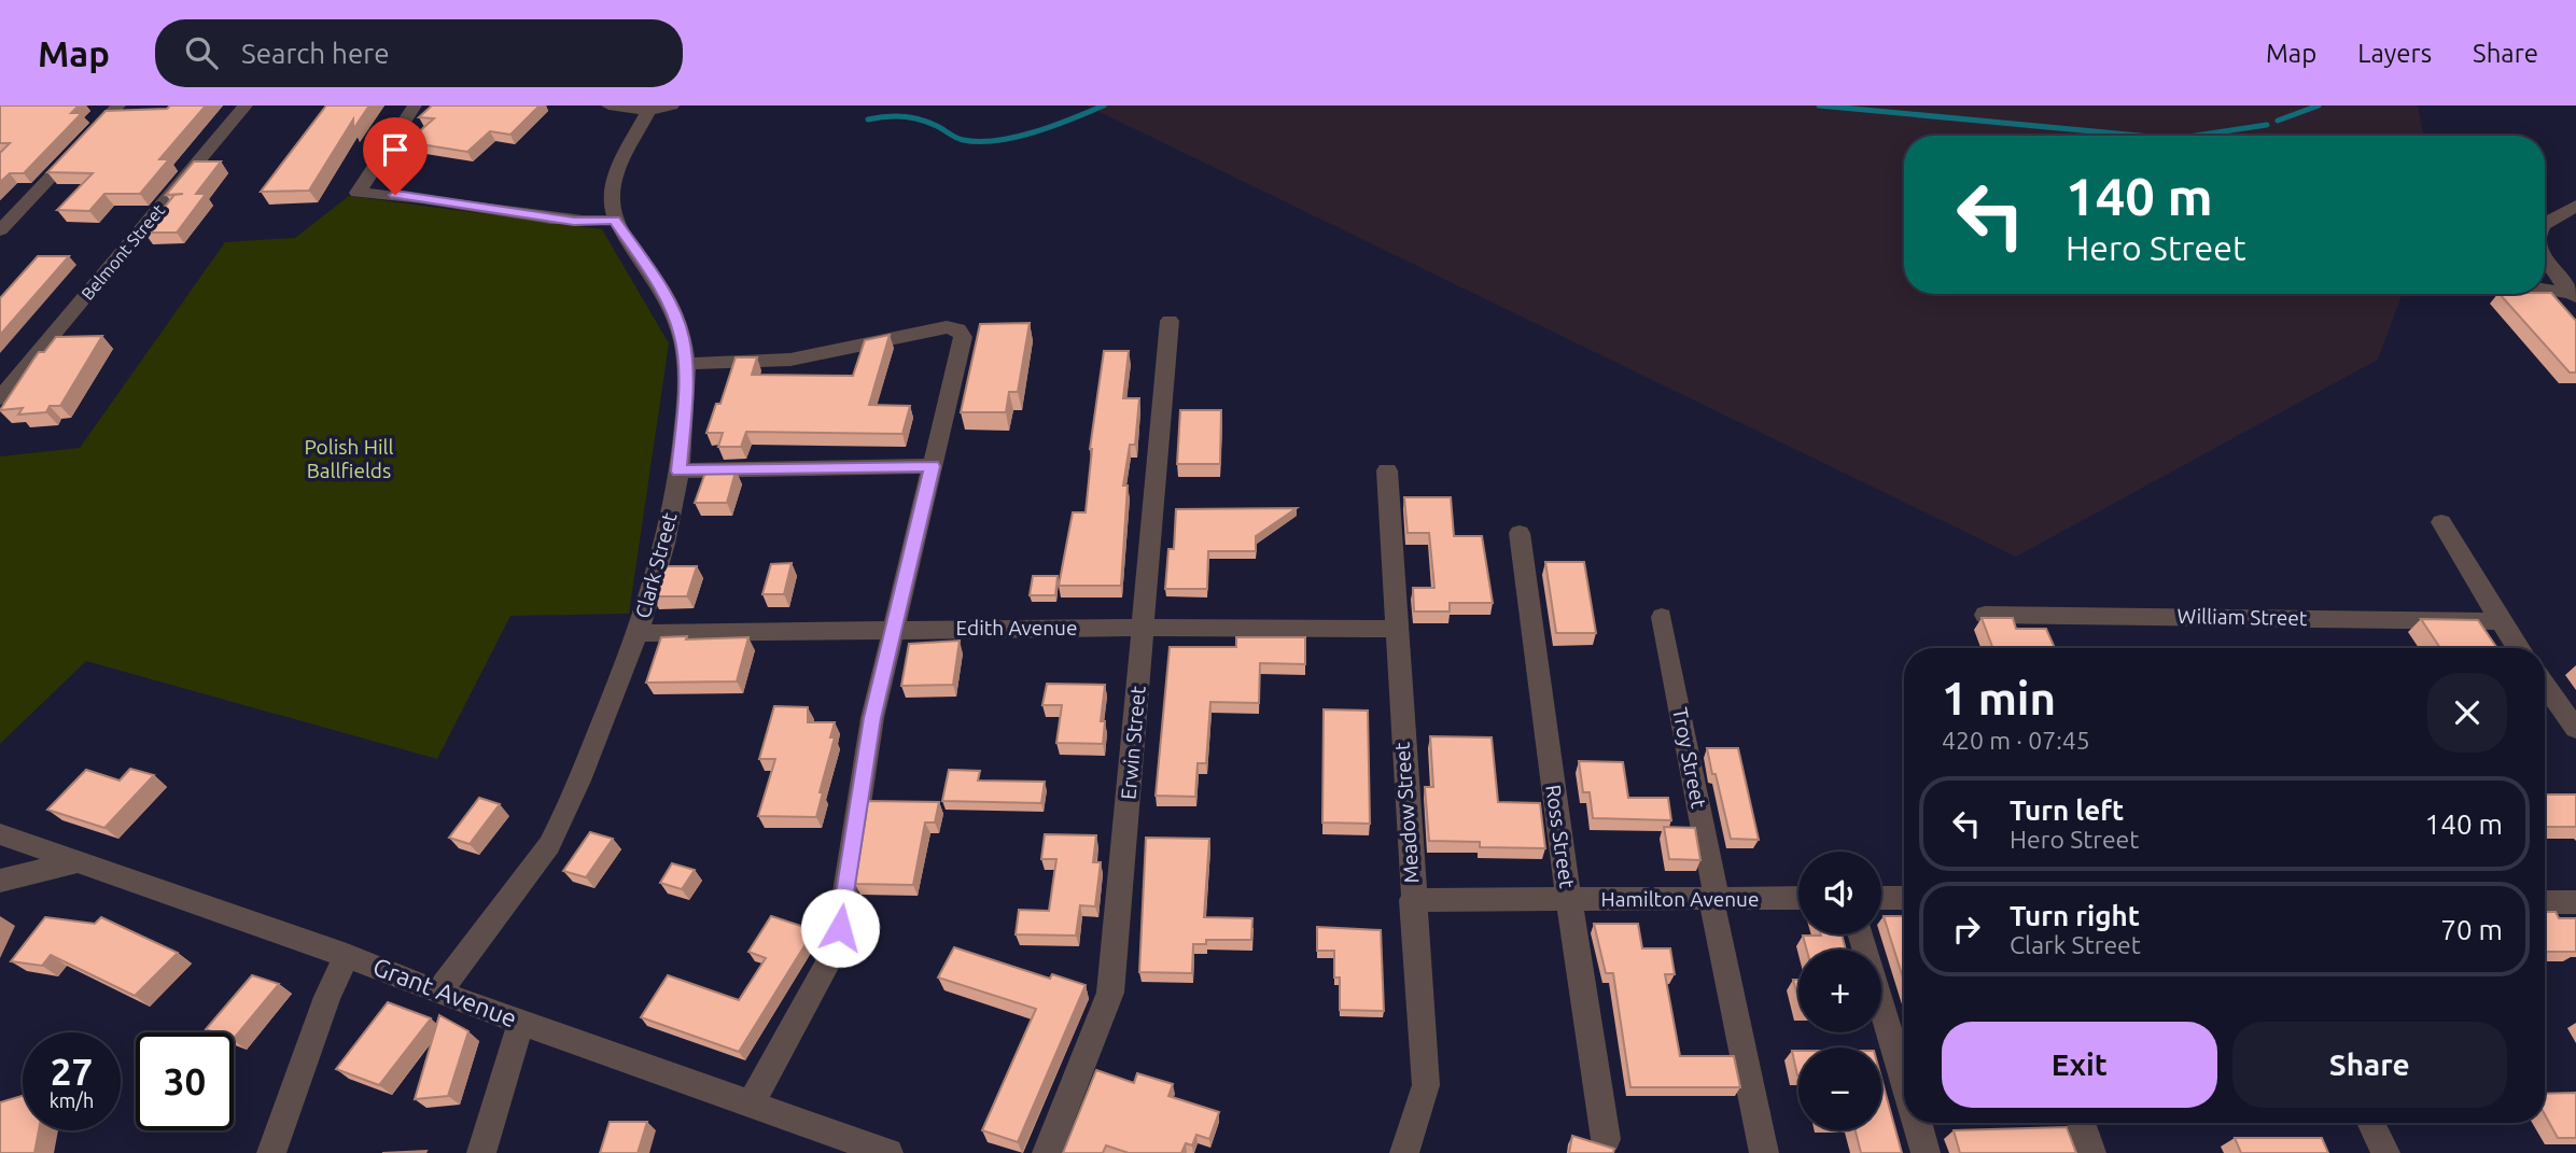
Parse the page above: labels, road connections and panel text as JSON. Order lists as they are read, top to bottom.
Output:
{
  "streets": {
    "street": [
      "Belmont Street",
      "Clark Street",
      "William Street",
      "Edith Avenue",
      "Erwin Street",
      "Troy Street",
      "Meadow Street",
      "Ross Street",
      "Hamilton Avenue",
      "Grant Avenue"
    ]
  },
  "crossings": [
    ["Clark Street", "Edith Avenue"],
    ["Clark Street", "Grant Avenue"],
    ["Edith Avenue", "Erwin Street"],
    ["Edith Avenue", "Meadow Street"],
    ["Troy Street", "Hamilton Avenue"],
    ["Meadow Street", "Hamilton Avenue"],
    ["Ross Street", "Hamilton Avenue"]
  ],
  "parks": ["Polish Hill Ballfields"],
  "page": {
    "header": "Map",
    "search": "Search here",
    "nav": ["Map", "Layers", "Share"],
    "turn": ["140 m", "Hero Street"],
    "heading": ["1 min", "420 m · 07:45"],
    "list": [
      {
        "name": "Turn left",
        "note": "Hero Street",
        "value": "140 m"
      },
      {
        "name": "Turn right",
        "note": "Clark Street",
        "value": "70 m"
      }
    ],
    "map_buttons": ["+", "−"],
    "buttons": ["Exit", "Share"],
    "speed": "27 km/h",
    "limit": "30"
  }
}
